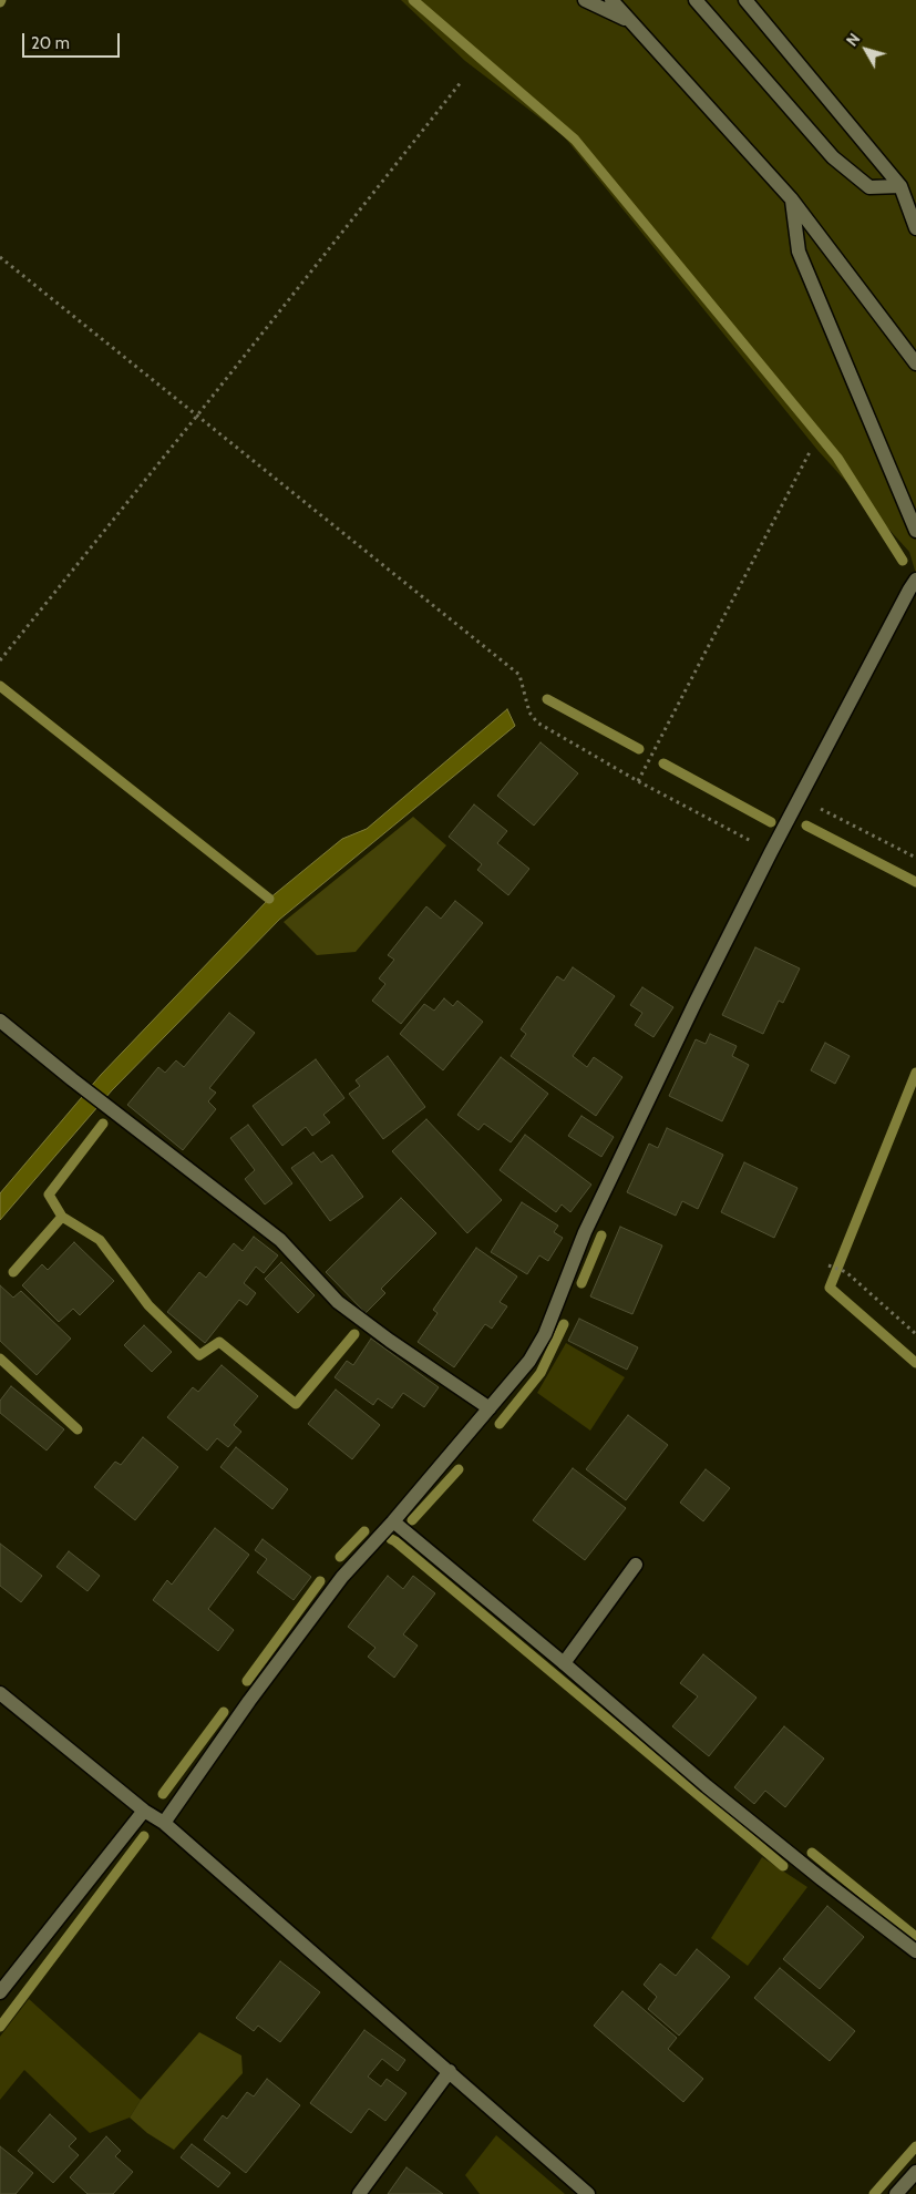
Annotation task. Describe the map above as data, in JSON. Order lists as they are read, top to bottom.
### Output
{
  "scale_bar": "20 m",
  "north": "top left"
}
